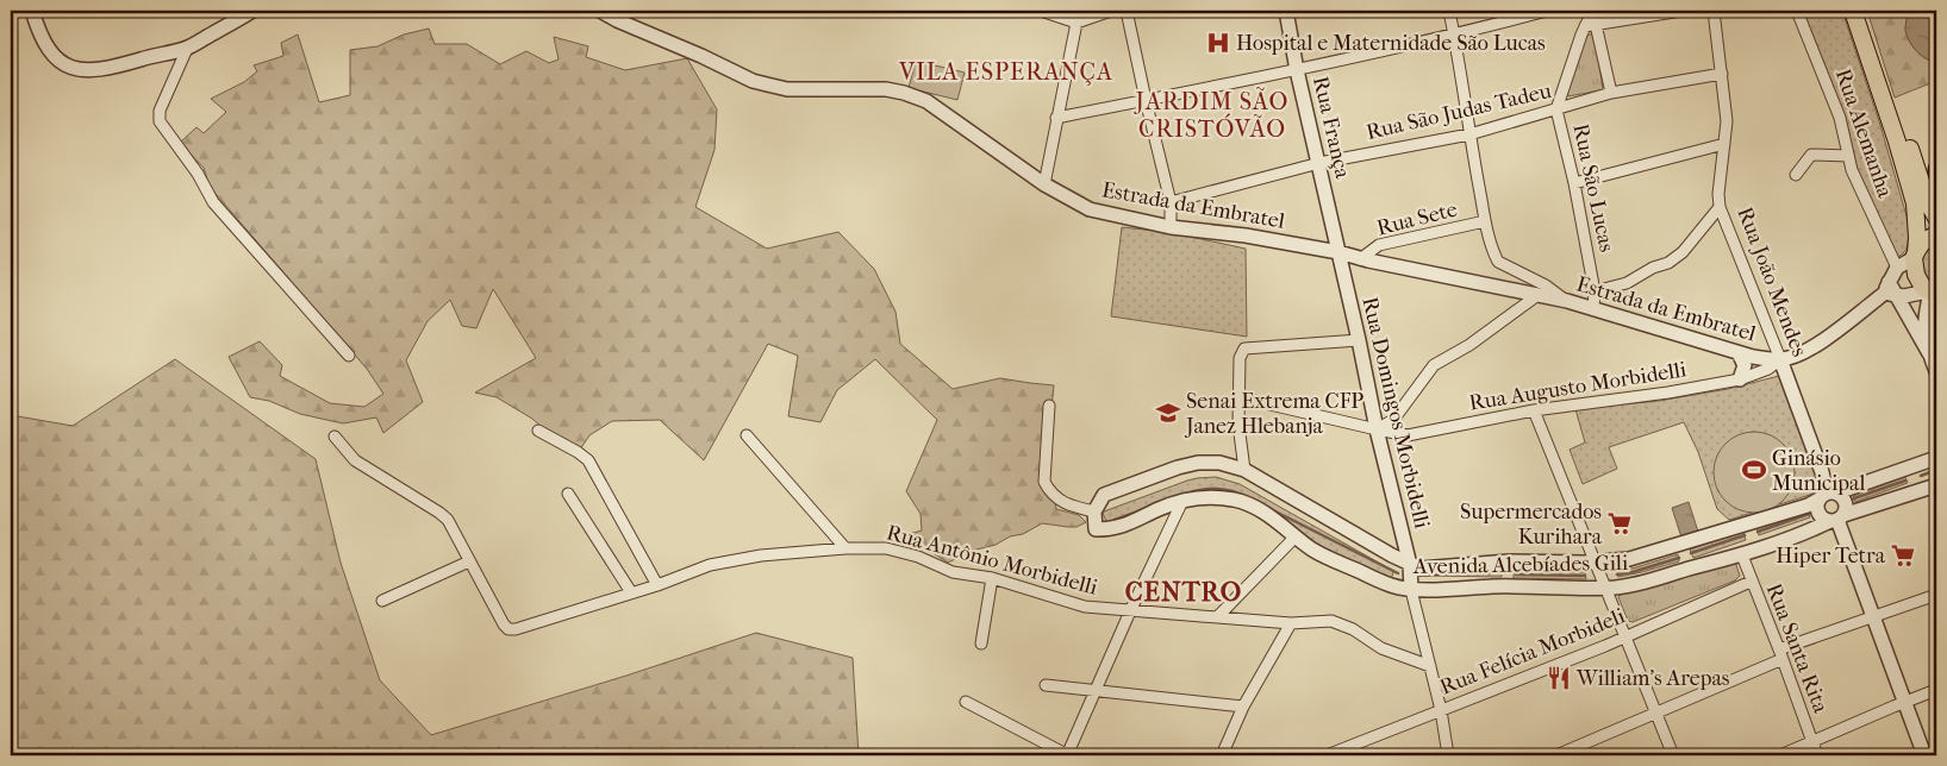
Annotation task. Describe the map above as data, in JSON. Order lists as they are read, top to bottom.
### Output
{
  "streets": {
    "street": [
      "Rua São Judas Tadeu",
      "Rua França",
      "Rua Alemanha",
      "Rua São Lucas",
      "Estrada da Embratel",
      "Rua Sete",
      "Rua João Mendes",
      "Rua Augusto Morbidelli",
      "Rua Domingos Morbidelli",
      "Rua Antônio Morbidelli",
      "Avenida Alcebíades Gili",
      "Rua Santa Rita",
      "Rua Felícia Morbideli"
    ]
  },
  "crossings": [
    ["Rua São Judas Tadeu", "Rua França"],
    ["Rua São Judas Tadeu", "Rua São Lucas"],
    ["Rua São Judas Tadeu", "Rua João Mendes"],
    ["Rua França", "Estrada da Embratel"],
    ["Rua França", "Rua Domingos Morbidelli"],
    ["Rua São Lucas", "Estrada da Embratel"],
    ["Estrada da Embratel", "Rua Sete"],
    ["Estrada da Embratel", "Rua João Mendes"],
    ["Estrada da Embratel", "Rua Augusto Morbidelli"],
    ["Estrada da Embratel", "Rua Domingos Morbidelli"],
    ["Rua João Mendes", "Rua Augusto Morbidelli"],
    ["Rua João Mendes", "Avenida Alcebíades Gili"],
    ["Rua Augusto Morbidelli", "Rua Domingos Morbidelli"],
    ["Rua Domingos Morbidelli", "Rua Antônio Morbidelli"],
    ["Rua Domingos Morbidelli", "Avenida Alcebíades Gili"],
    ["Rua Domingos Morbidelli", "Rua Felícia Morbideli"],
    ["Avenida Alcebíades Gili", "Rua Santa Rita"],
    ["Rua Santa Rita", "Rua Felícia Morbideli"]
  ],
  "districts": ["VILA ESPERANÇA", "JARDIM SÃO CRISTÓVÃO", "CENTRO"],
  "places": {
    "hospital": ["Hospital e Maternidade São Lucas"],
    "school or university": ["Senai Extrema CFP Janez Hlebanja"],
    "sports": ["Ginásio Municipal"],
    "supermarket": ["Supermercados Kurihara", "Hiper Tetra"],
    "restaurant": ["William's Arepas"]
  }
}
